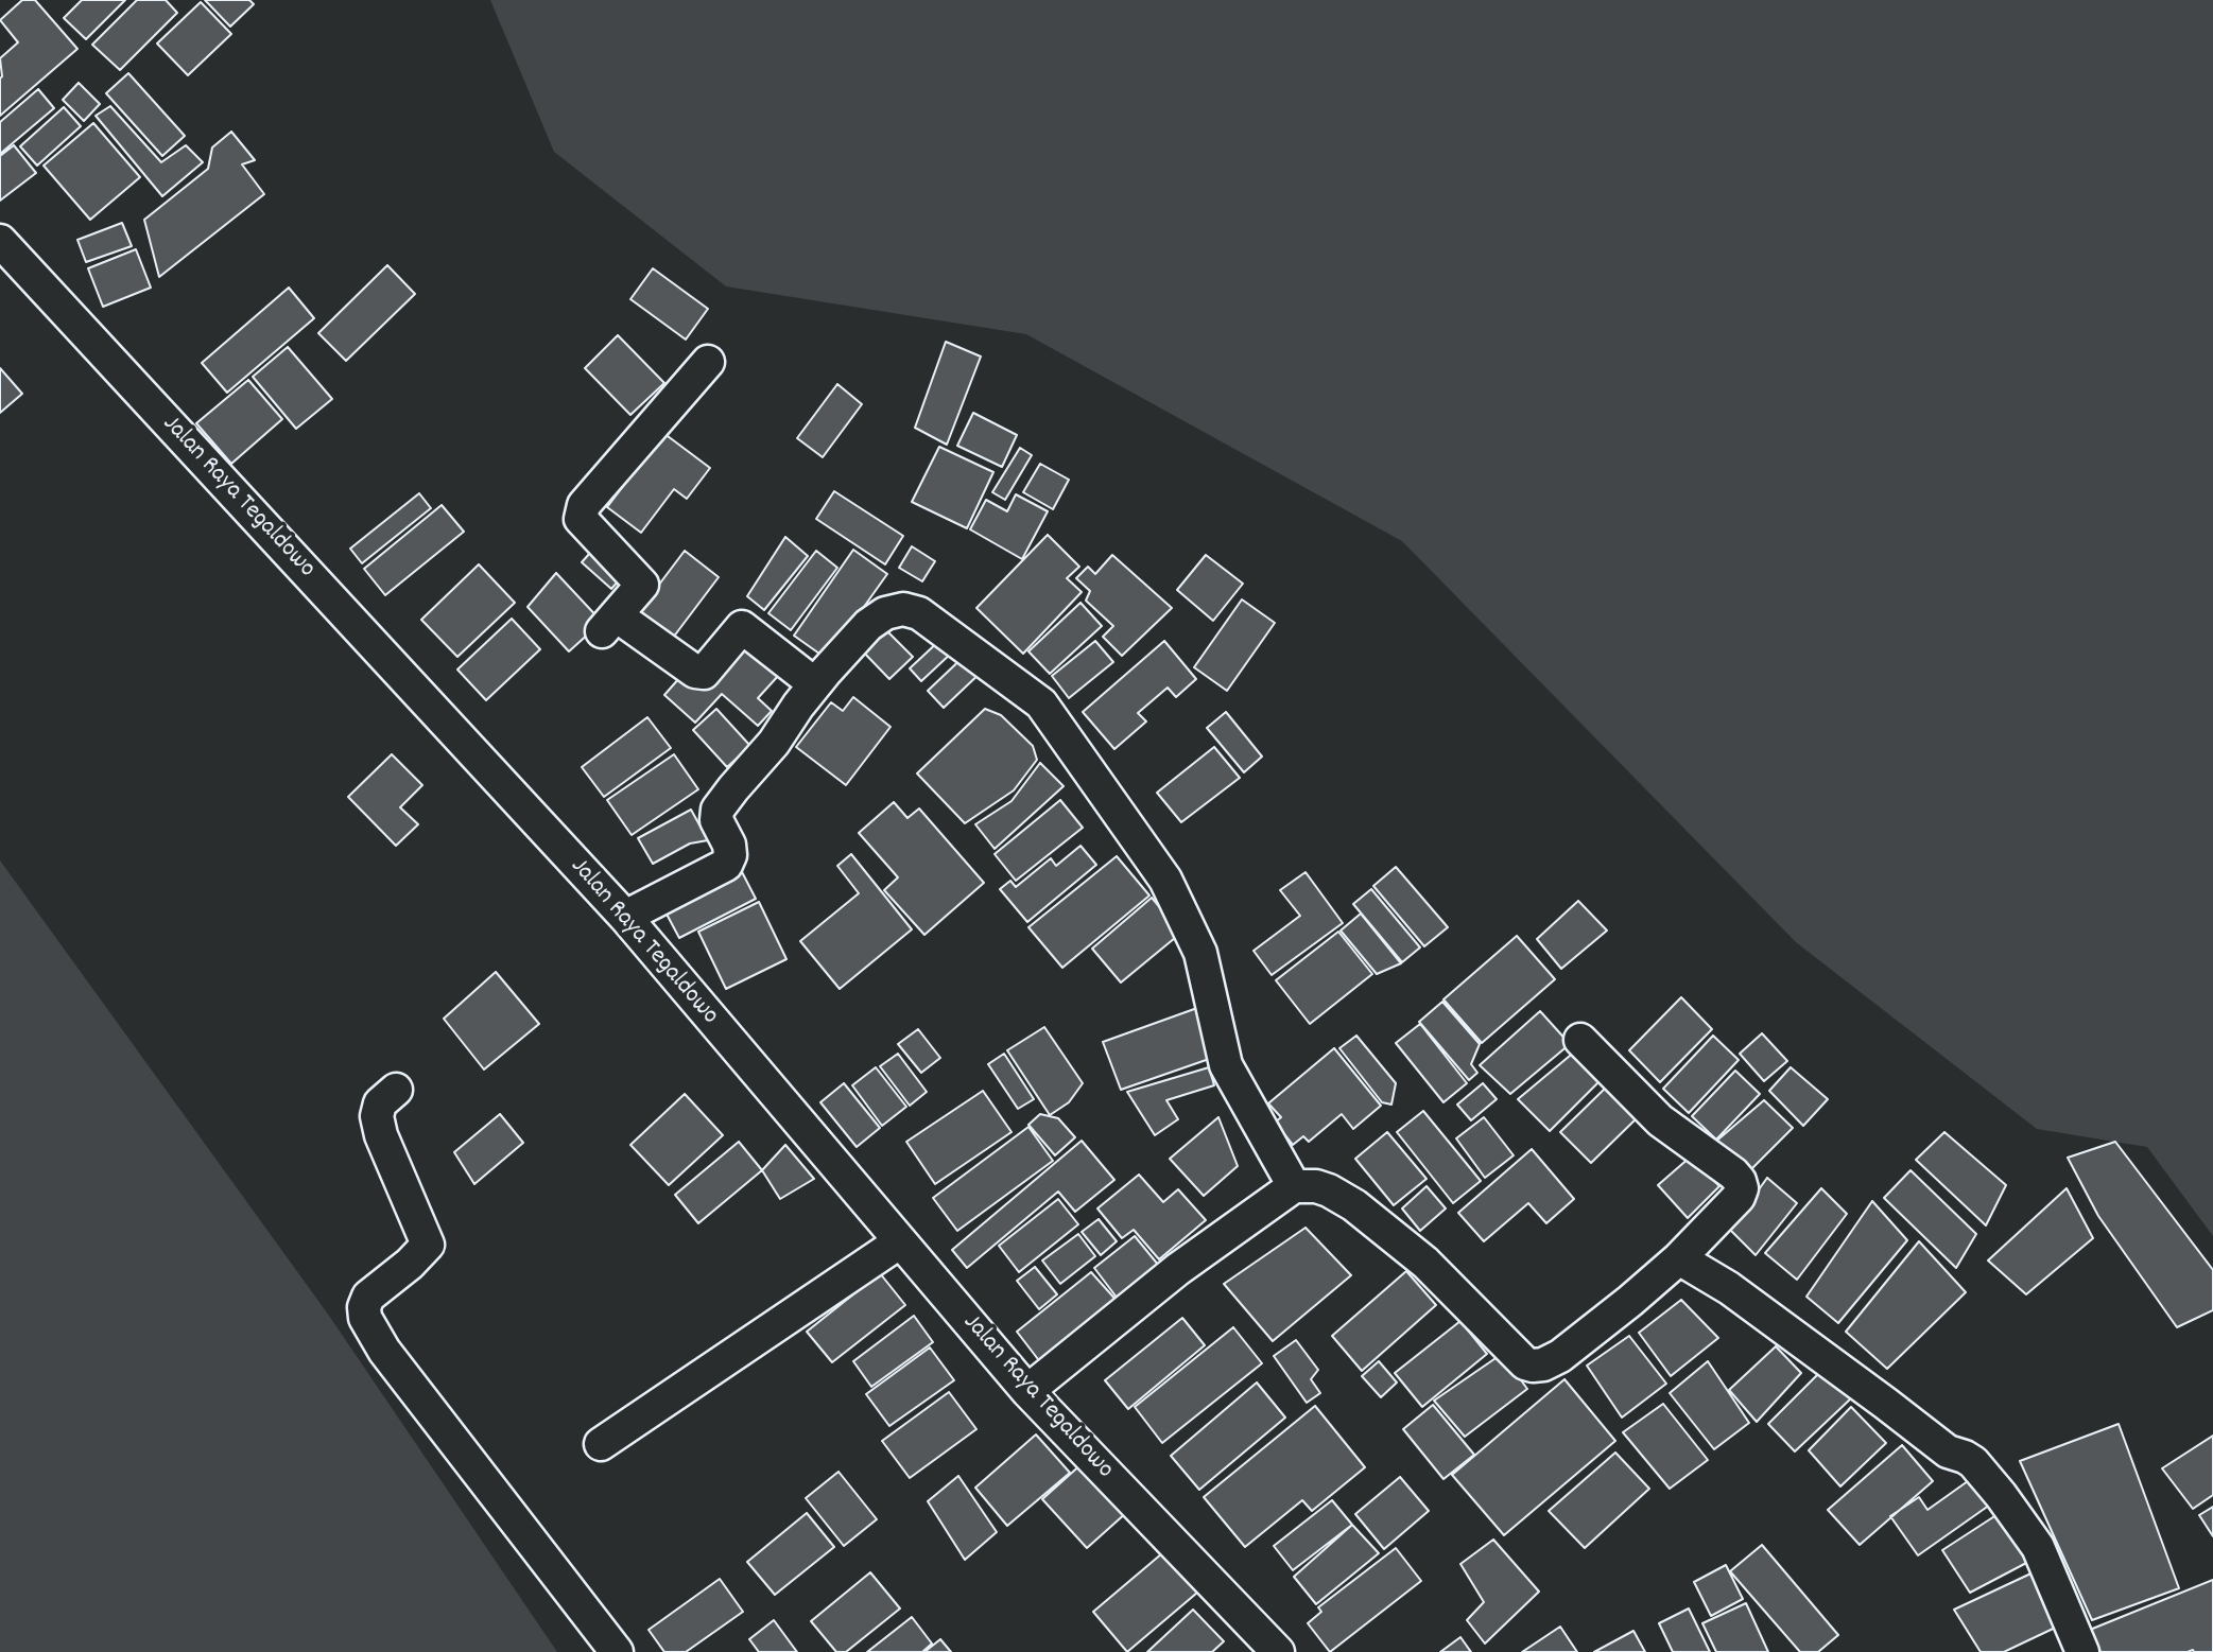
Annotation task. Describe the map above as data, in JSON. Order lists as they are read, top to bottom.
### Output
{
  "streets": {
    "street": ["Jalan Raya Tegaldowo"]
  }
}
